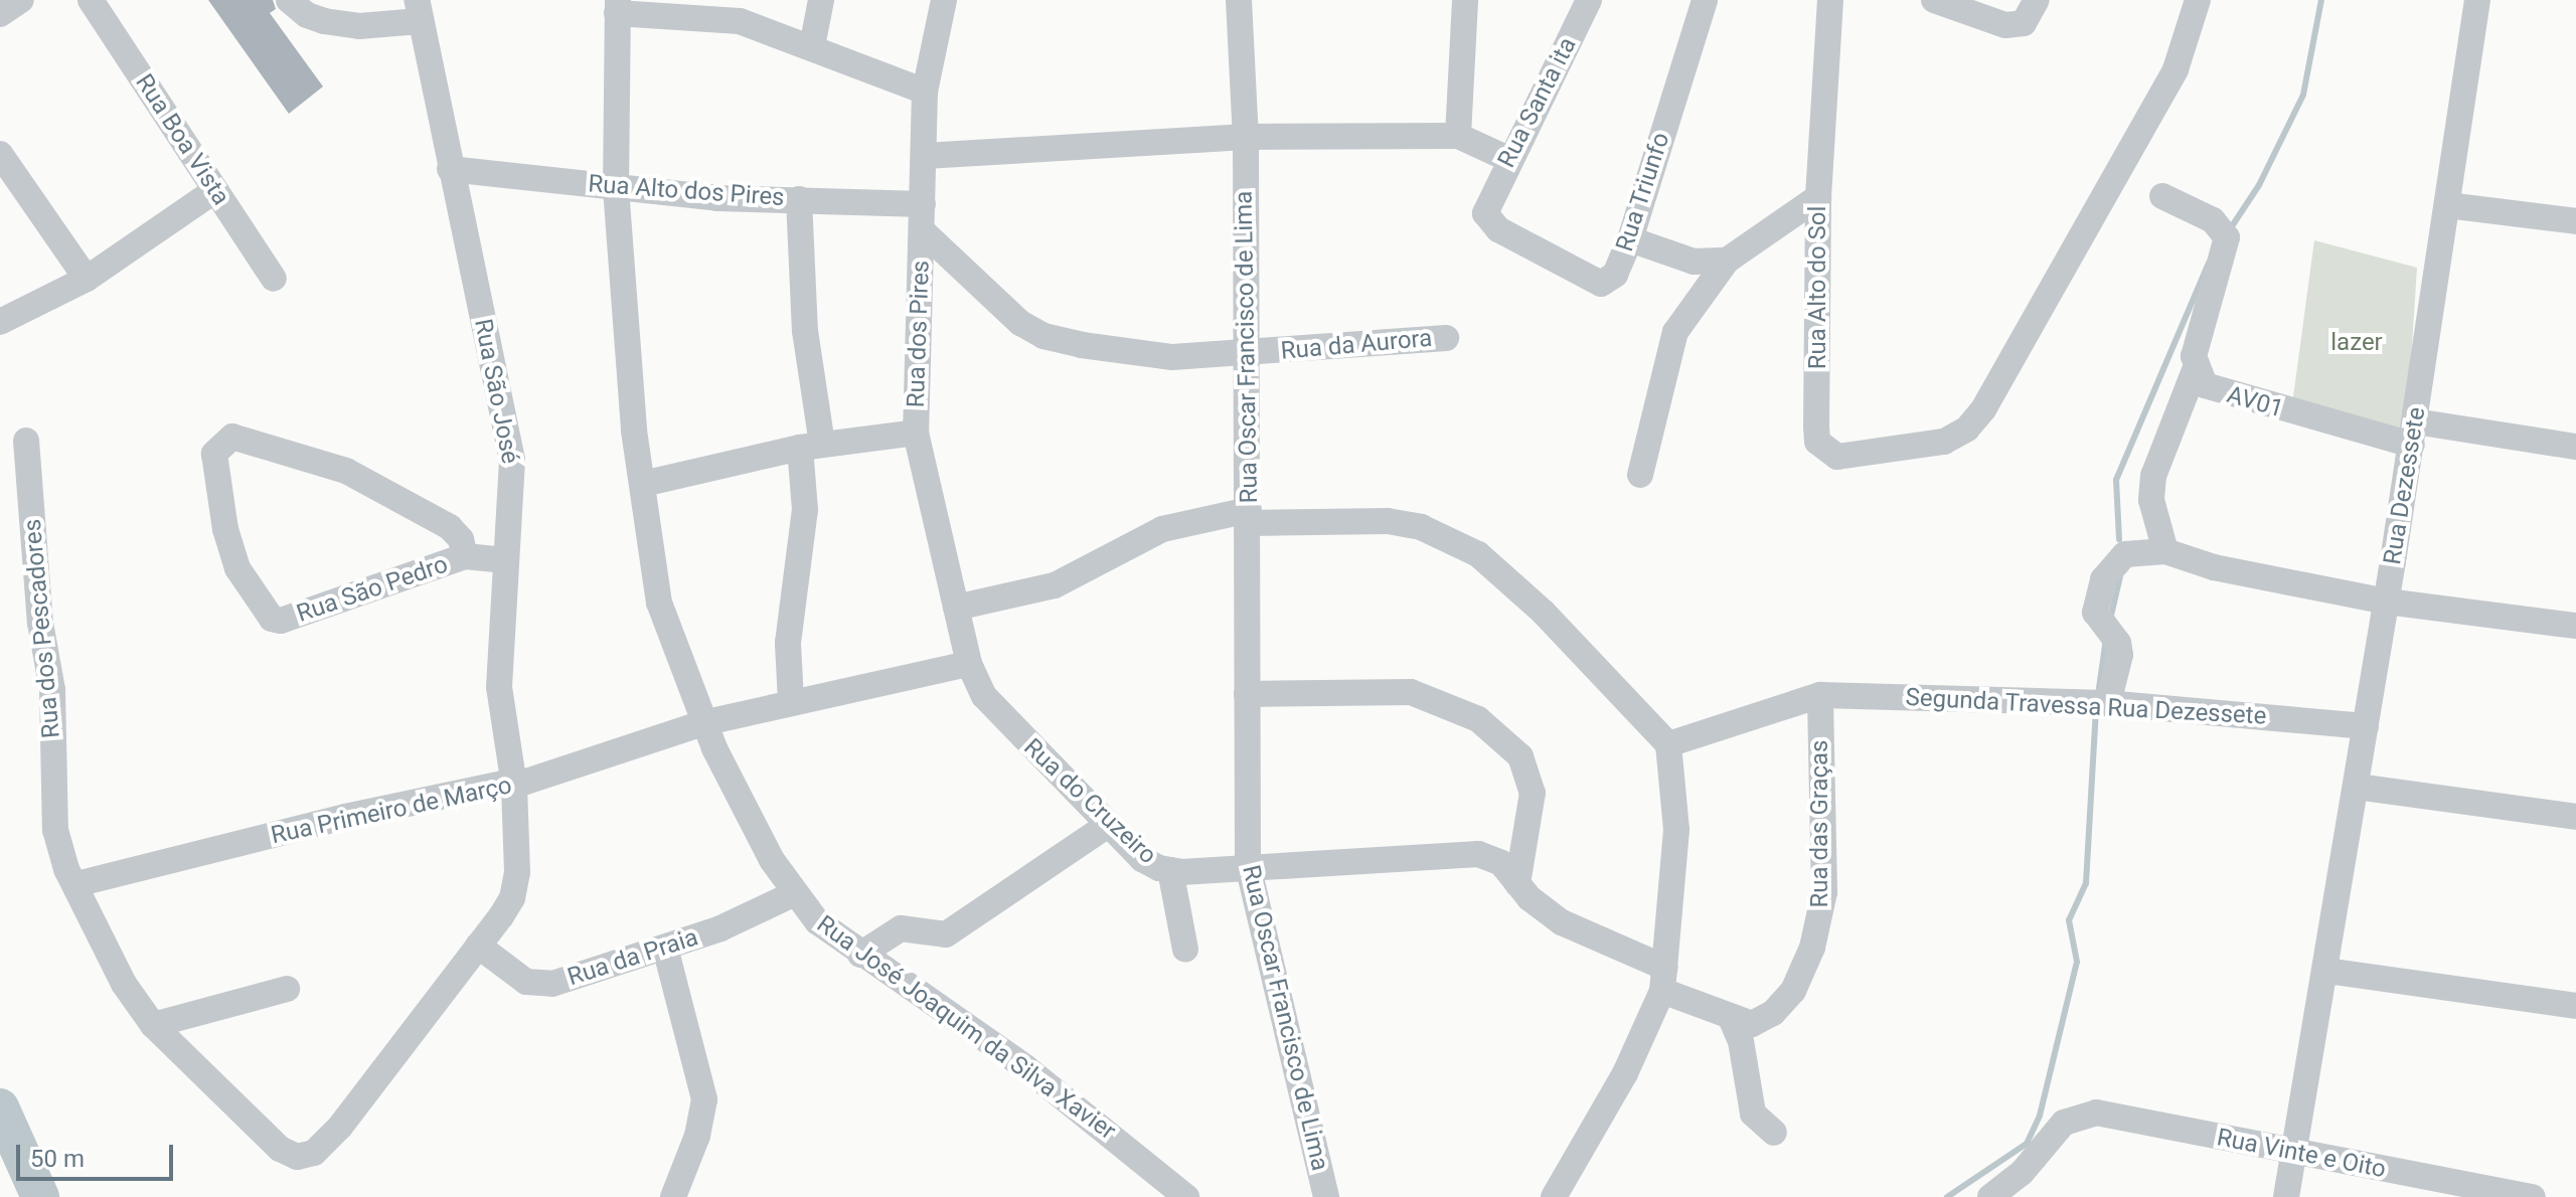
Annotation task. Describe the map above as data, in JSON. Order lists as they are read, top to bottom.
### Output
{
  "streets": {
    "street": [
      "Rua Santa ita",
      "Rua Boa Vista",
      "Rua Alto dos Pires",
      "Rua Triunfo",
      "Rua Alto do Sol",
      "Rua dos Pires",
      "Rua da Aurora",
      "Rua Oscar Francisco de Lima",
      "Rua São José",
      "AV01",
      "Rua Dezessete",
      "Rua São Pedro",
      "Rua dos Pescadores",
      "Segunda Travessa Rua Dezessete",
      "Rua do Cruzeiro",
      "Rua Primeiro de Março",
      "Rua das Graças",
      "Rua da Praia",
      "Rua José Joaquim da Silva Xavier",
      "Rua Vinte e Oito"
    ]
  },
  "crossings": [
    ["Rua Santa ita", "Rua Triunfo"],
    ["Rua Alto dos Pires", "Rua dos Pires"],
    ["Rua Alto dos Pires", "Rua São José"],
    ["Rua Alto dos Pires", "Rua José Joaquim da Silva Xavier"],
    ["Rua dos Pires", "Rua da Aurora"],
    ["Rua dos Pires", "Rua do Cruzeiro"],
    ["Rua dos Pires", "Rua Primeiro de Março"],
    ["Rua da Aurora", "Rua Oscar Francisco de Lima"],
    ["Rua Oscar Francisco de Lima", "Rua do Cruzeiro"],
    ["Rua São José", "Rua São Pedro"],
    ["Rua São José", "Rua dos Pescadores"],
    ["Rua São José", "Rua Primeiro de Março"],
    ["Rua São José", "Rua da Praia"],
    ["AV01", "Rua Dezessete"],
    ["Rua Dezessete", "Segunda Travessa Rua Dezessete"],
    ["Rua Dezessete", "Rua Vinte e Oito"],
    ["Rua dos Pescadores", "Rua Primeiro de Março"],
    ["Segunda Travessa Rua Dezessete", "Rua das Graças"],
    ["Rua do Cruzeiro", "Rua Primeiro de Março"],
    ["Rua do Cruzeiro", "Rua das Graças"],
    ["Rua Primeiro de Março", "Rua José Joaquim da Silva Xavier"],
    ["Rua da Praia", "Rua José Joaquim da Silva Xavier"]
  ],
  "parks": ["lazer"],
  "scale_bar": "50 m"
}
